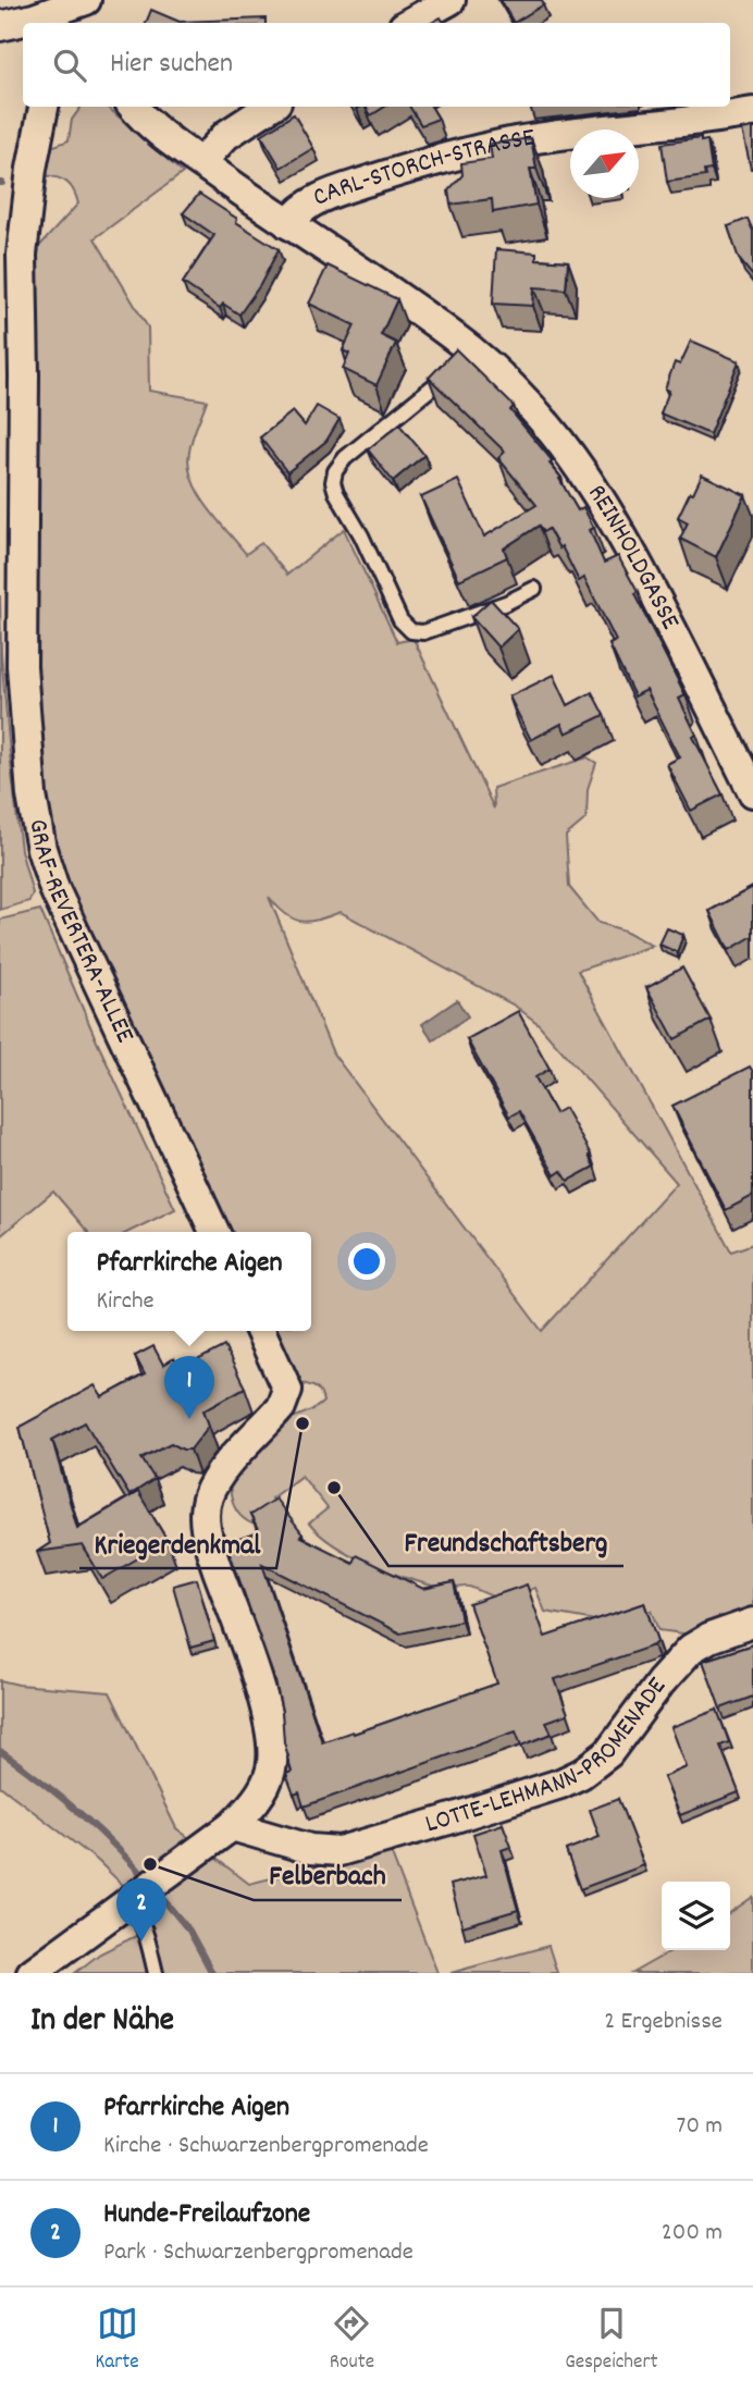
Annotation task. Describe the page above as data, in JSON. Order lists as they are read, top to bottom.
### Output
{
  "streets": {
    "street": [
      "CARL-STORCH-STRASSE",
      "REINHOLDGASSE",
      "GRAF-REVERTERA-ALLEE",
      "LOTTE-LEHMANN-PROMENADE"
    ]
  },
  "crossings": [
    ["CARL-STORCH-STRASSE", "REINHOLDGASSE"]
  ],
  "places": ["Kriegerdenkmal", "Freundschaftsberg", "Felberbach"],
  "north": "top right",
  "page": {
    "search": "Hier suchen",
    "popup": ["Pfarrkirche Aigen", "Kirche"],
    "pins": ["1", "2"],
    "heading": ["In der Nähe", "2 Ergebnisse"],
    "list": [
      {
        "mark": "1",
        "name": "Pfarrkirche Aigen",
        "note": "Kirche · Schwarzenbergpromenade",
        "value": "70 m"
      },
      {
        "mark": "2",
        "name": "Hunde-Freilaufzone",
        "note": "Park · Schwarzenbergpromenade",
        "value": "200 m"
      }
    ],
    "nav": ["Karte", "Route", "Gespeichert"]
  }
}
